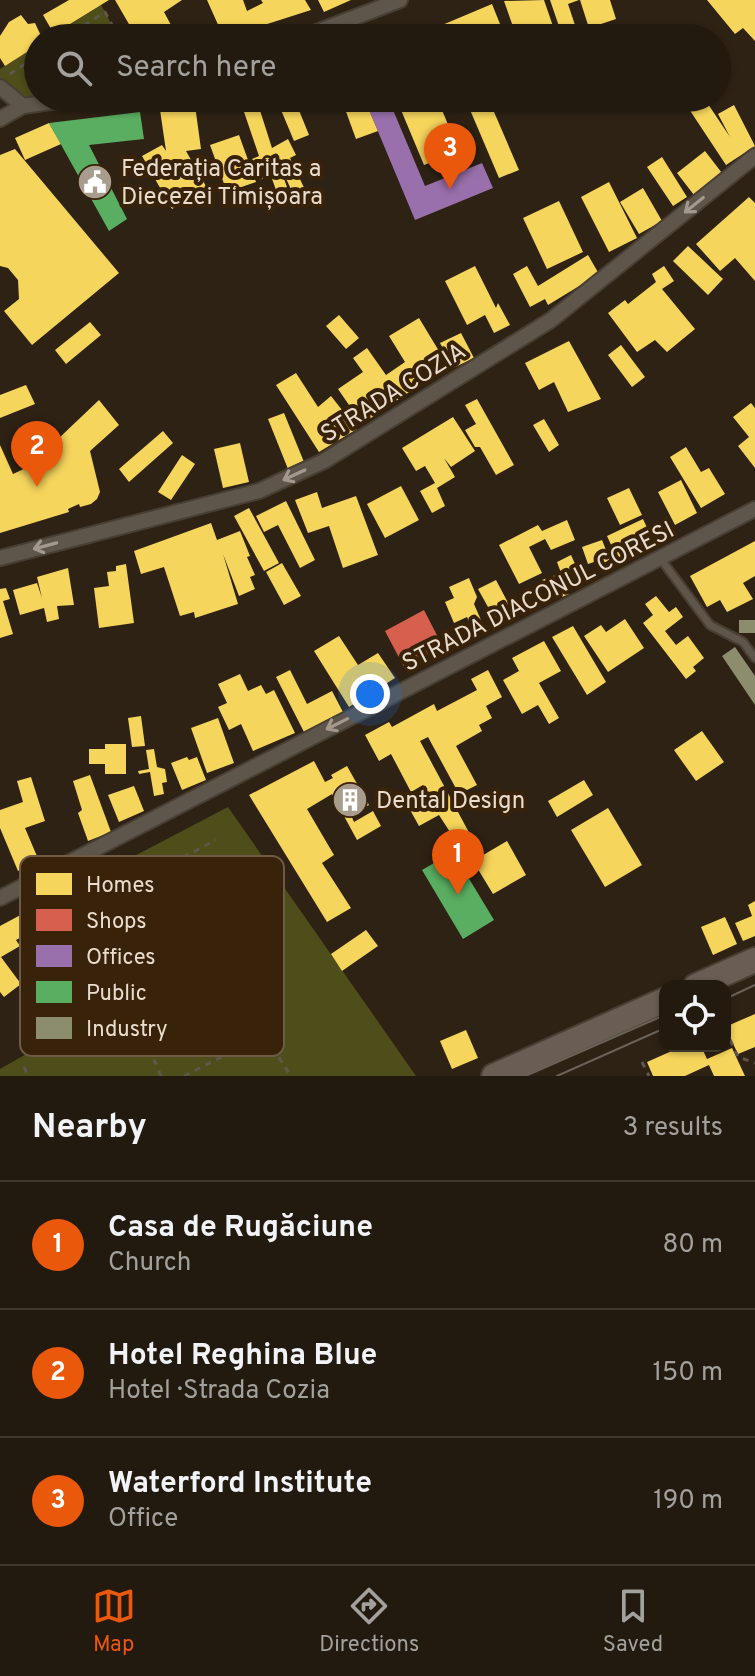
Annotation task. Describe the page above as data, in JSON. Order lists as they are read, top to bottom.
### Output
{
  "streets": {
    "street": ["STRADA COZIA", "STRADA DIACONUL CORESI"]
  },
  "one_way": ["STRADA COZIA", "STRADA DIACONUL CORESI"],
  "places": {
    "public building": ["Federația Caritas a Diecezei Timișoara"],
    "building": ["Dental Design"]
  },
  "legend": [
    "Homes",
    "Shops",
    "Offices",
    "Public",
    "Industry"
  ],
  "page": {
    "search": "Search here",
    "pins": ["3", "2", "1"],
    "heading": ["Nearby", "3 results"],
    "list": [
      {
        "mark": "1",
        "name": "Casa de Rugăciune",
        "note": "Church",
        "value": "80 m"
      },
      {
        "mark": "2",
        "name": "Hotel Reghina Blue",
        "note": "Hotel · Strada Cozia",
        "value": "150 m"
      },
      {
        "mark": "3",
        "name": "Waterford Institute",
        "note": "Office",
        "value": "190 m"
      }
    ],
    "nav": ["Map", "Directions", "Saved"]
  }
}
